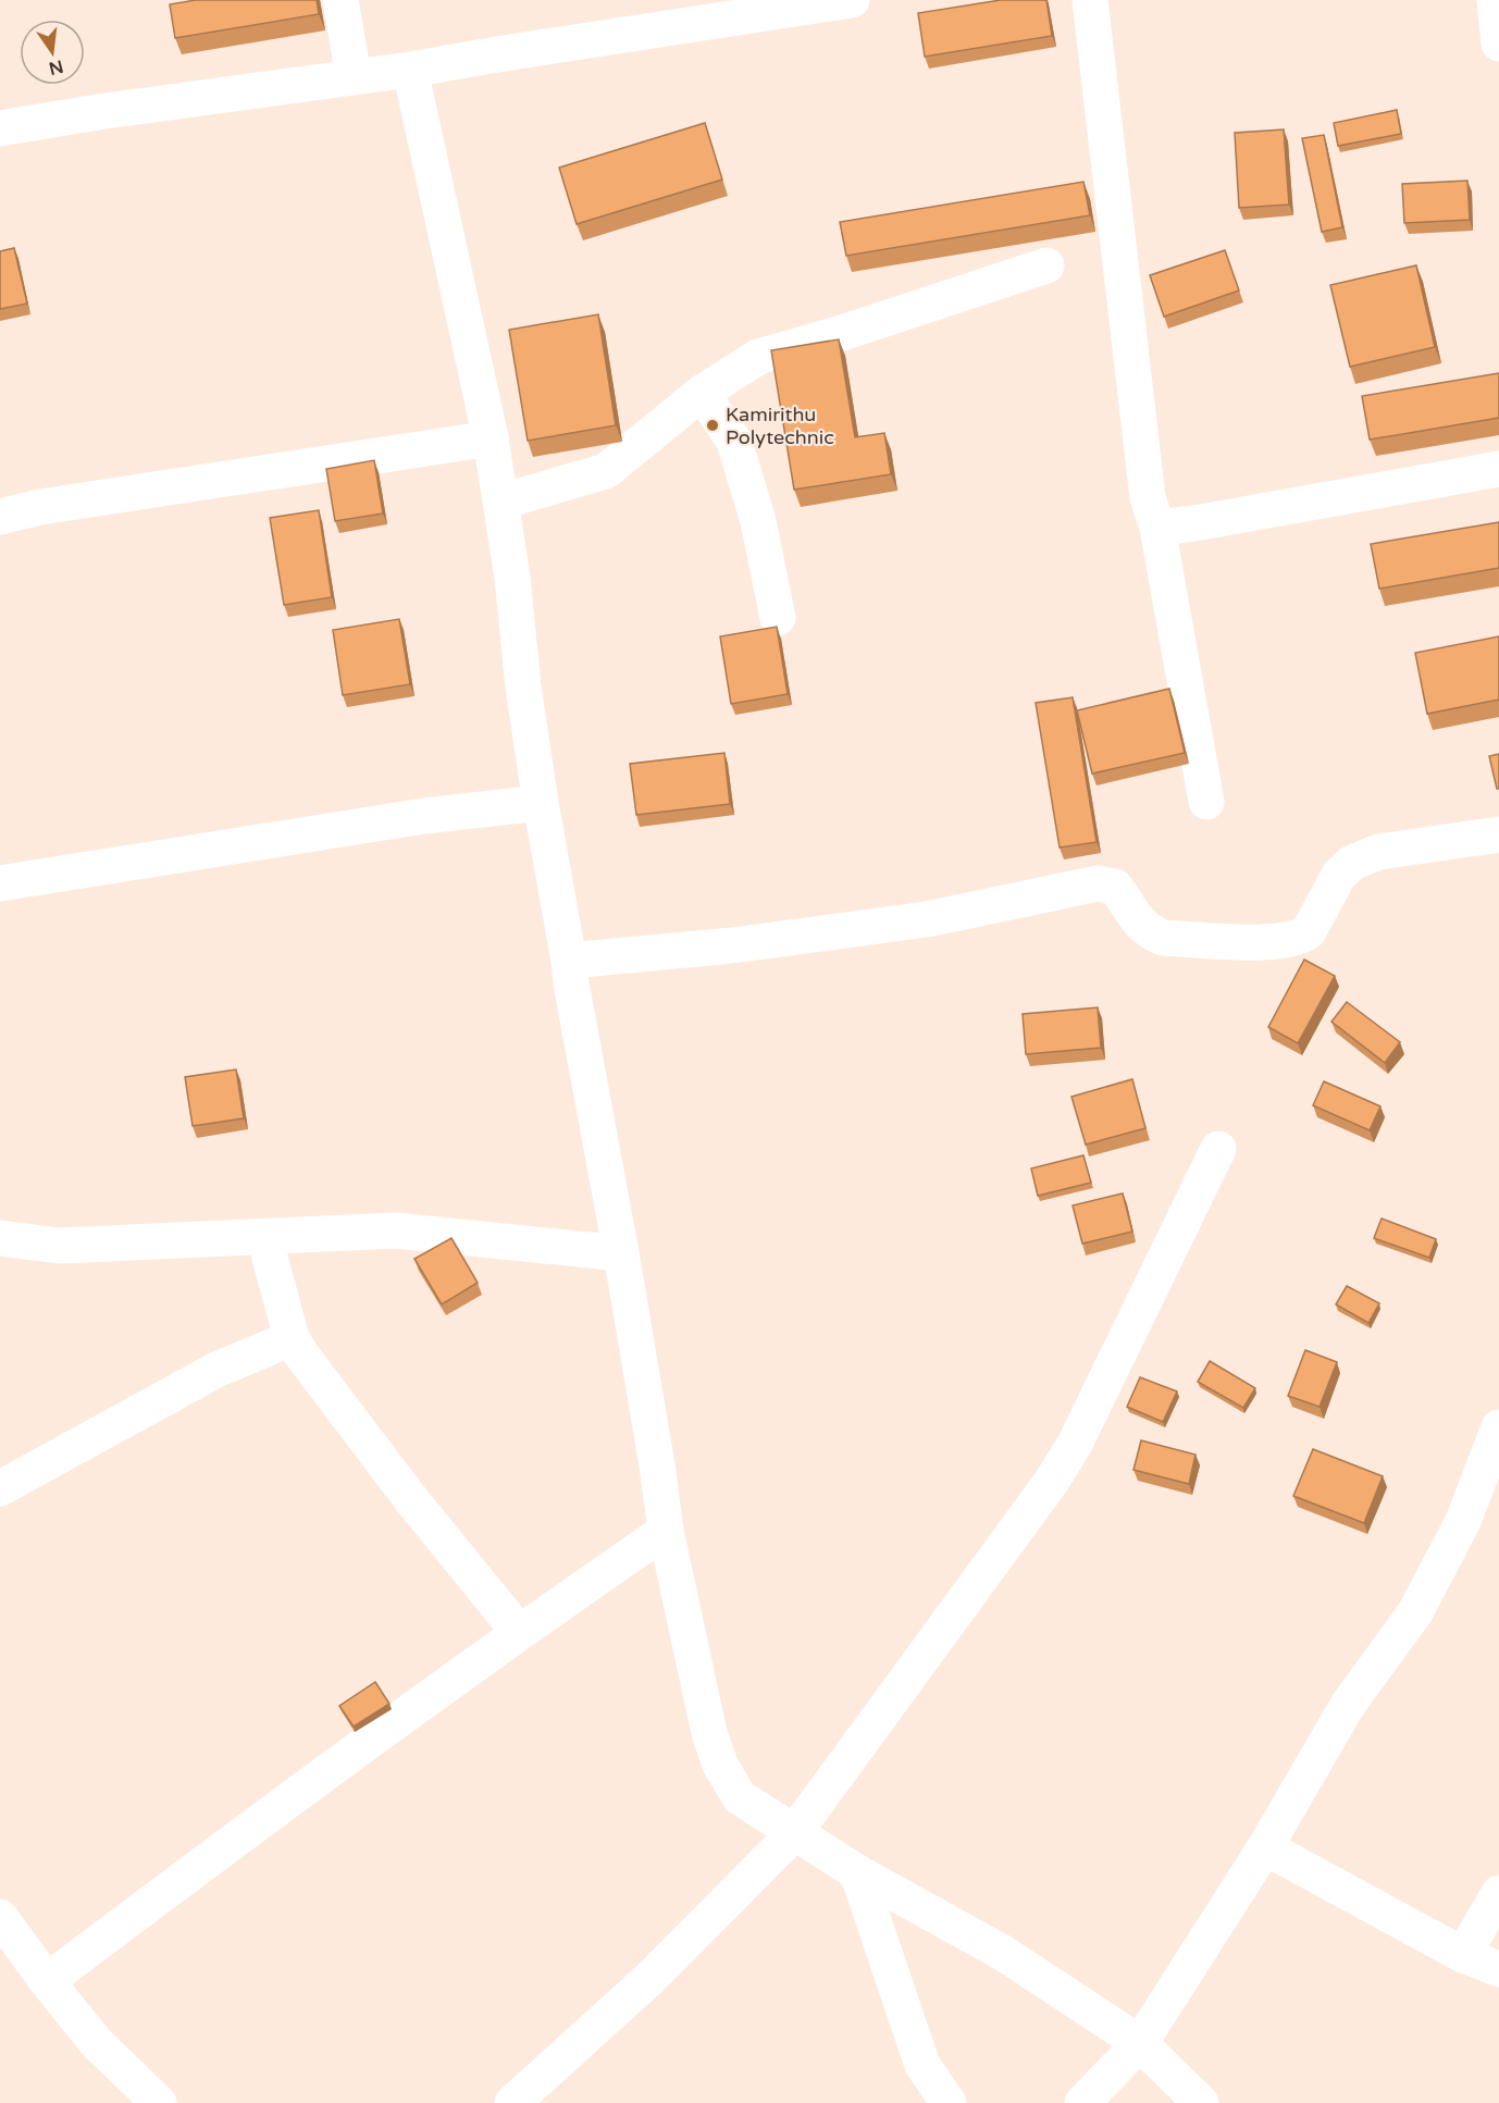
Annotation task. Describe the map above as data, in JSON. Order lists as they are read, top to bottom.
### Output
{
  "places": ["Kamirithu Polytechnic"],
  "north": "bottom"
}
